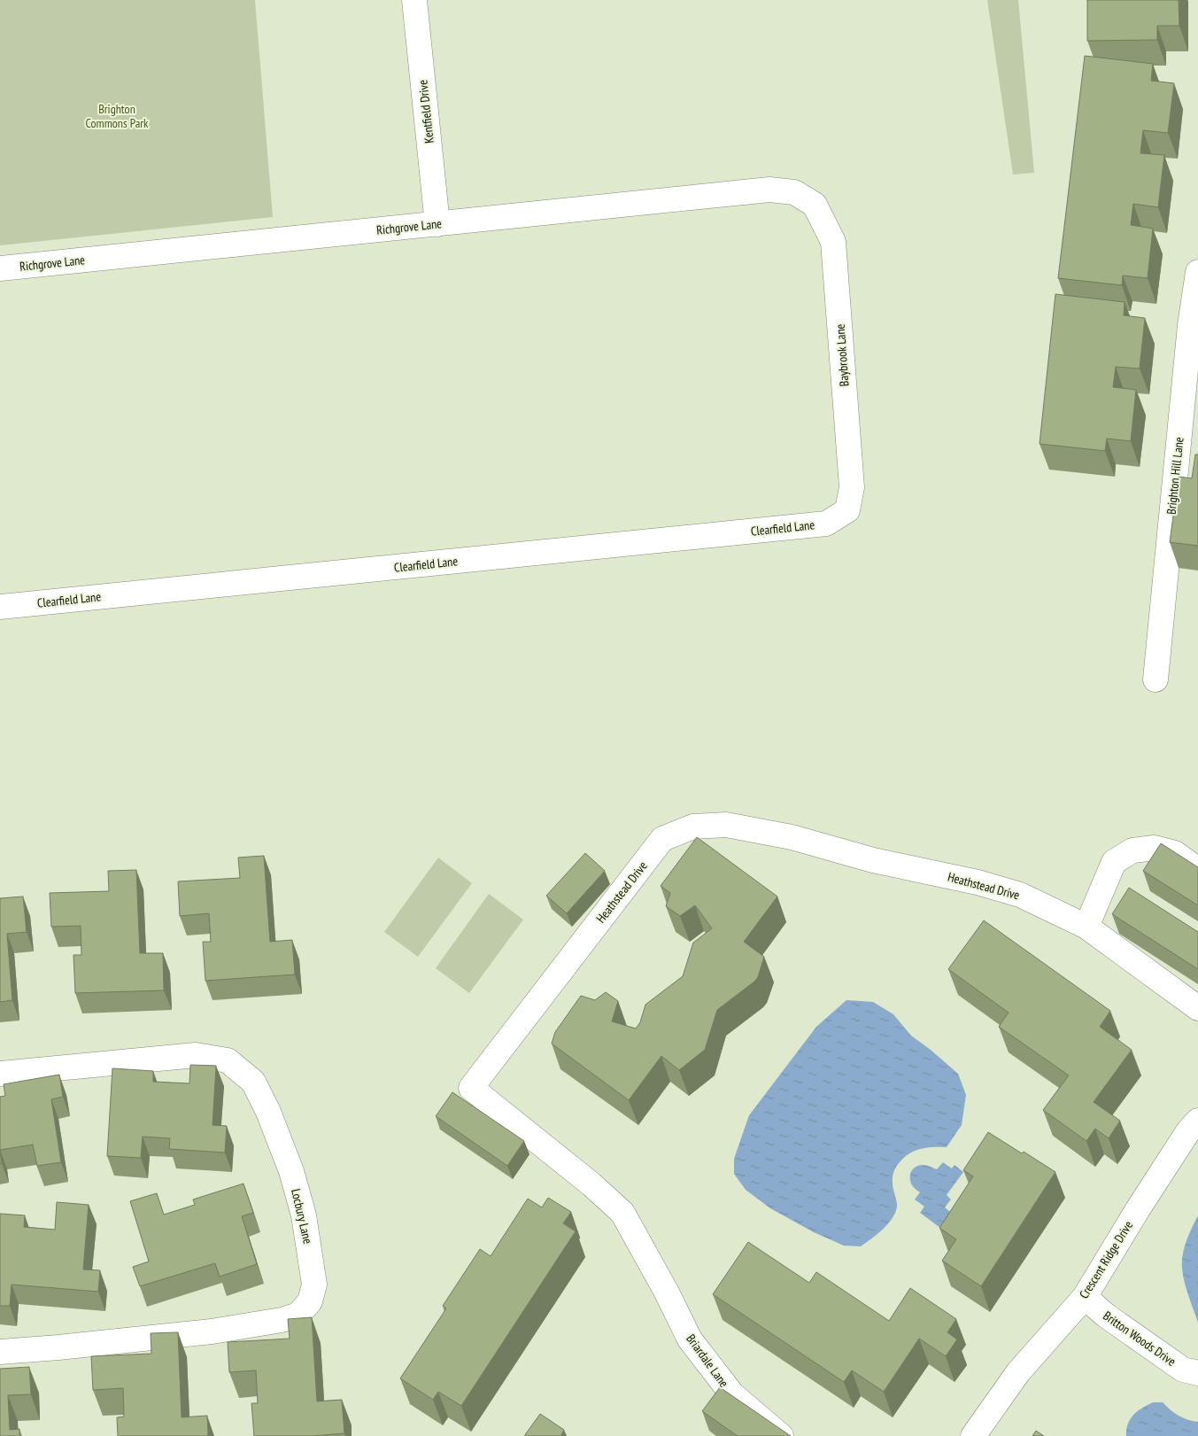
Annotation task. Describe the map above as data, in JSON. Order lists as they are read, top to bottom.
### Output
{
  "streets": {
    "street": [
      "Kentfield Drive",
      "Richgrove Lane",
      "Baybrook Lane",
      "Brighton Hill Lane",
      "Clearfield Lane",
      "Heathstead Drive",
      "Locbury Lane",
      "Crescent Ridge Drive",
      "Britton Woods Drive",
      "Briardale Lane"
    ]
  },
  "crossings": [
    ["Kentfield Drive", "Richgrove Lane"],
    ["Richgrove Lane", "Baybrook Lane"],
    ["Baybrook Lane", "Clearfield Lane"],
    ["Heathstead Drive", "Briardale Lane"],
    ["Crescent Ridge Drive", "Britton Woods Drive"]
  ],
  "parks": ["Brighton Commons Park"]
}
